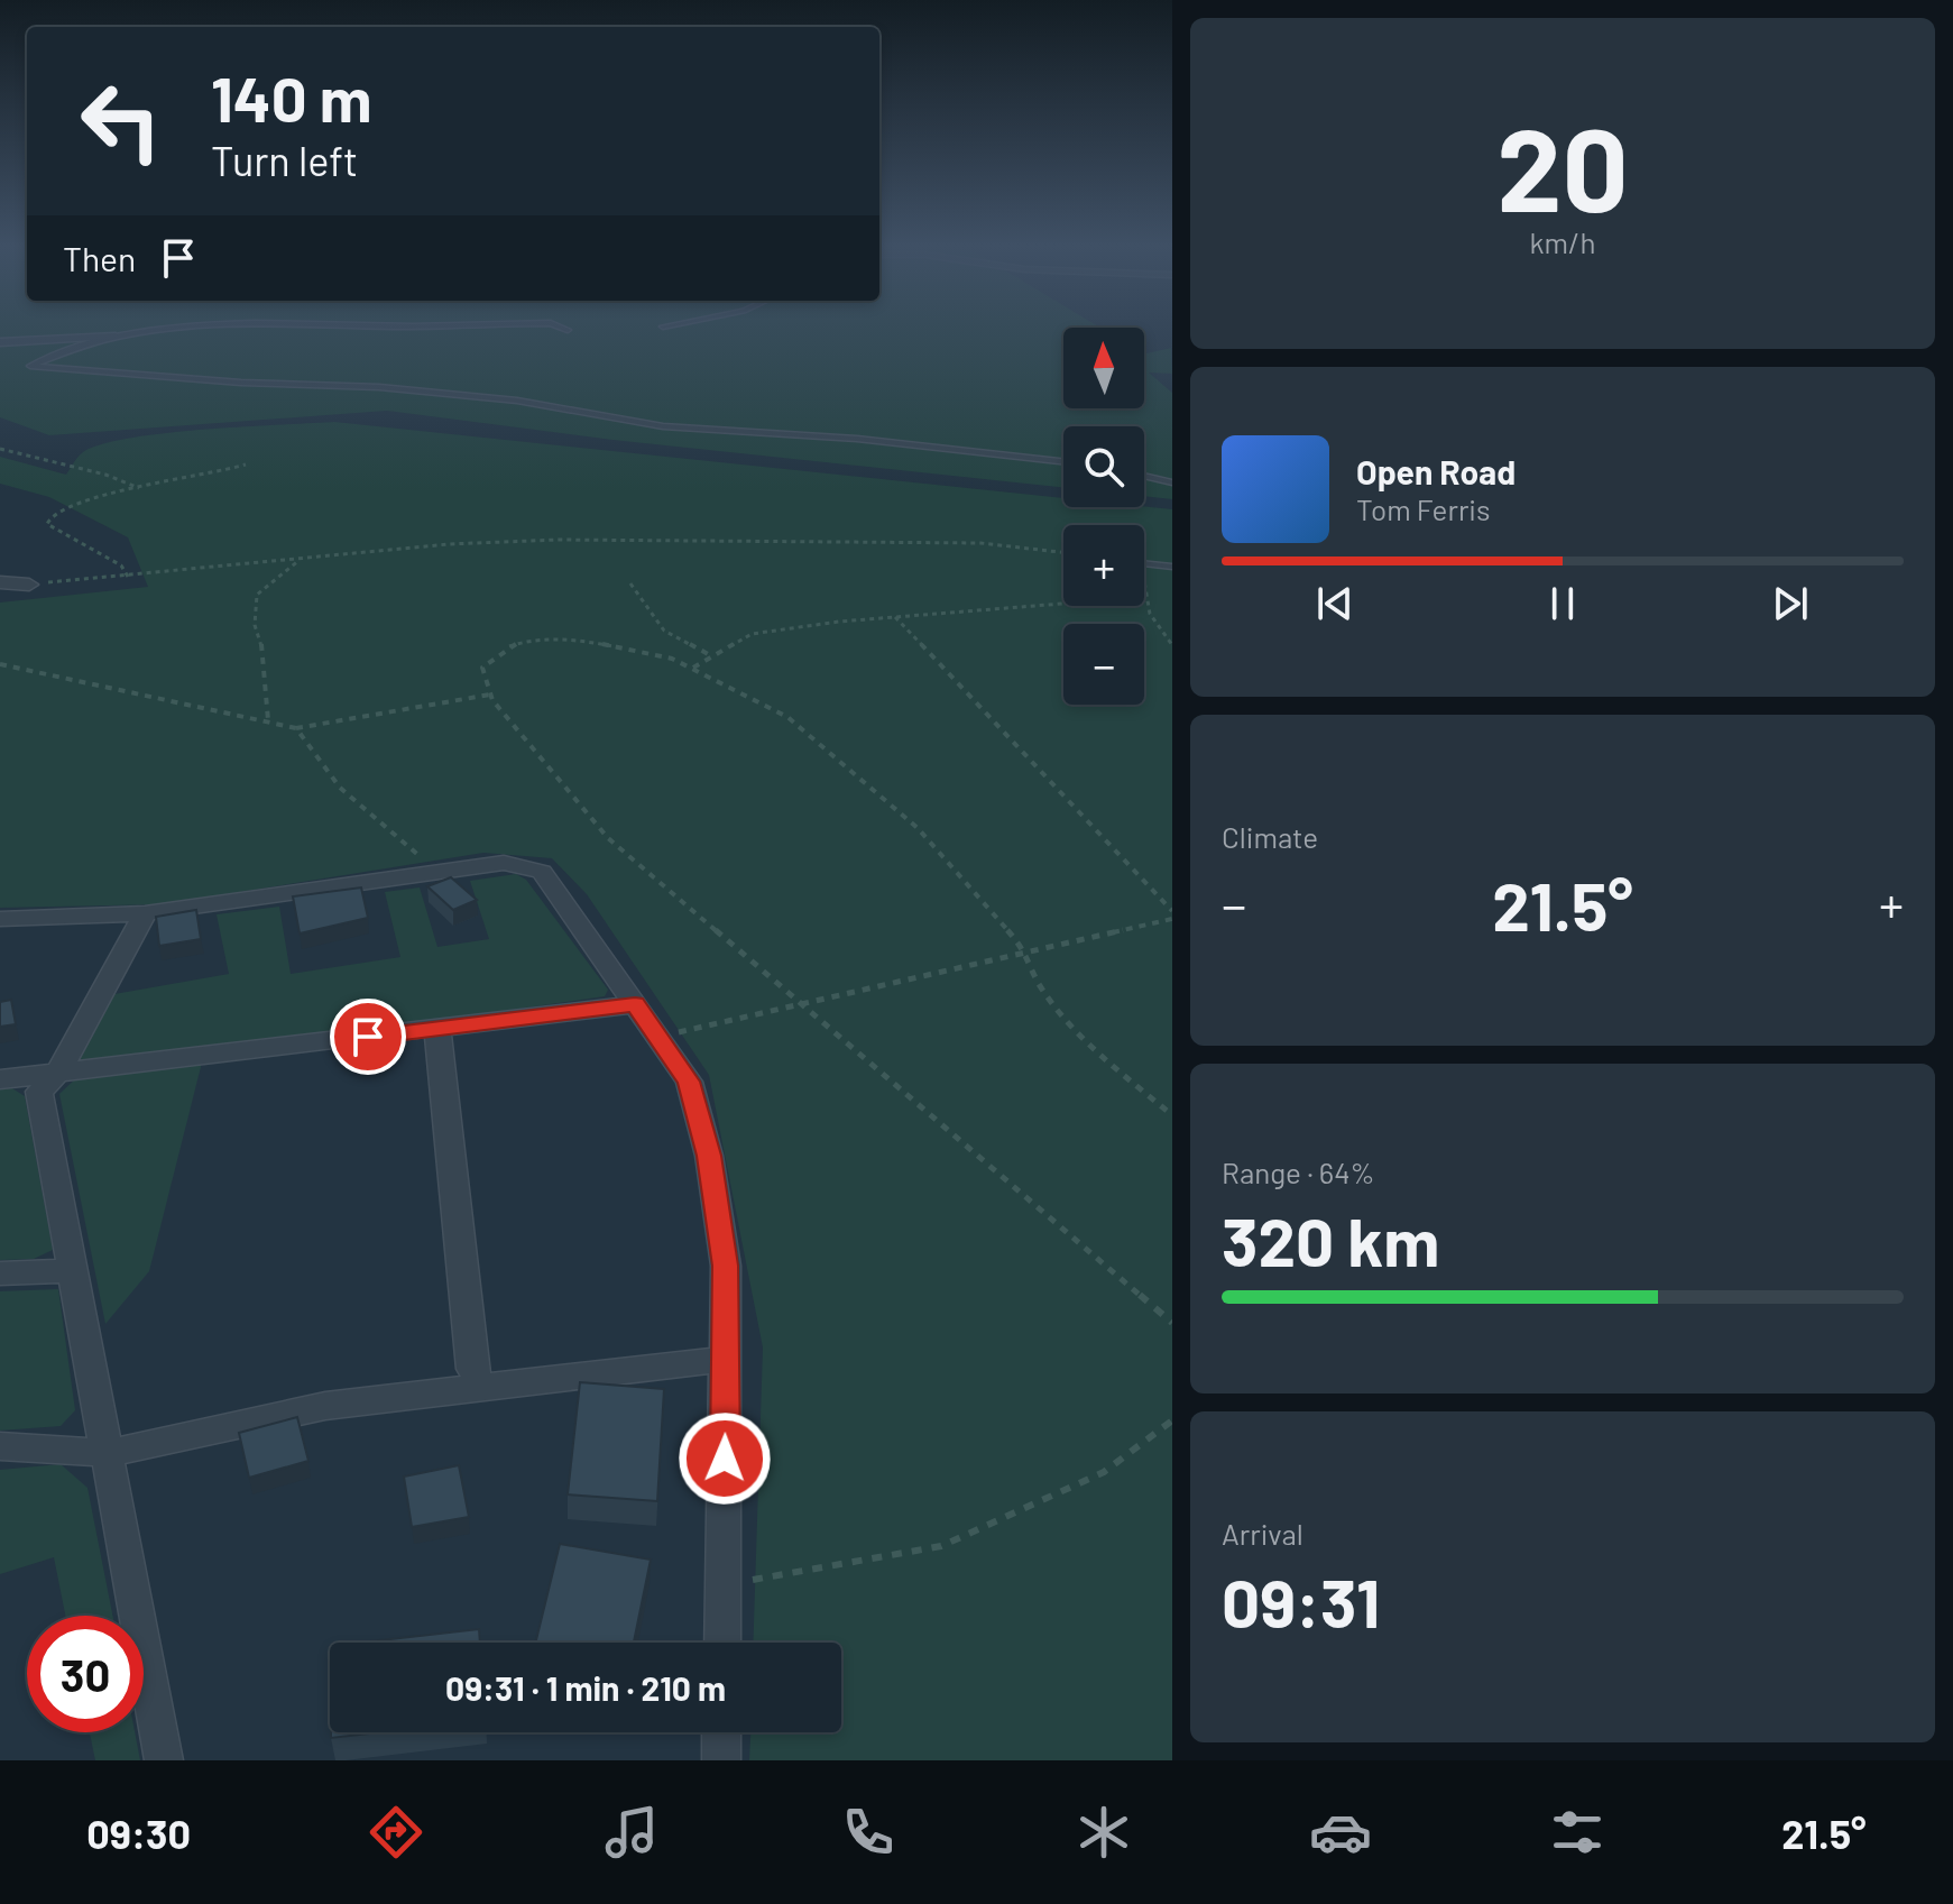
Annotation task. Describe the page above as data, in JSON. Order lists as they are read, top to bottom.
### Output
{
  "north": "top",
  "page": {
    "tile": [
      ["20", "km/h"],
      "Climate",
      ["Range · 64%", "320 km"],
      ["Arrival", "09:31"]
    ],
    "turn": ["140 m", "Turn left"],
    "then": "Then",
    "map_buttons": ["+", "−"],
    "song": ["Open Road", "Tom Ferris"],
    "heat": ["−", "21.5°", "+"],
    "limit": "30",
    "trip": "09:31 · 1 min · 210 m",
    "tabs": ["09:30", "21.5°"]
  }
}
